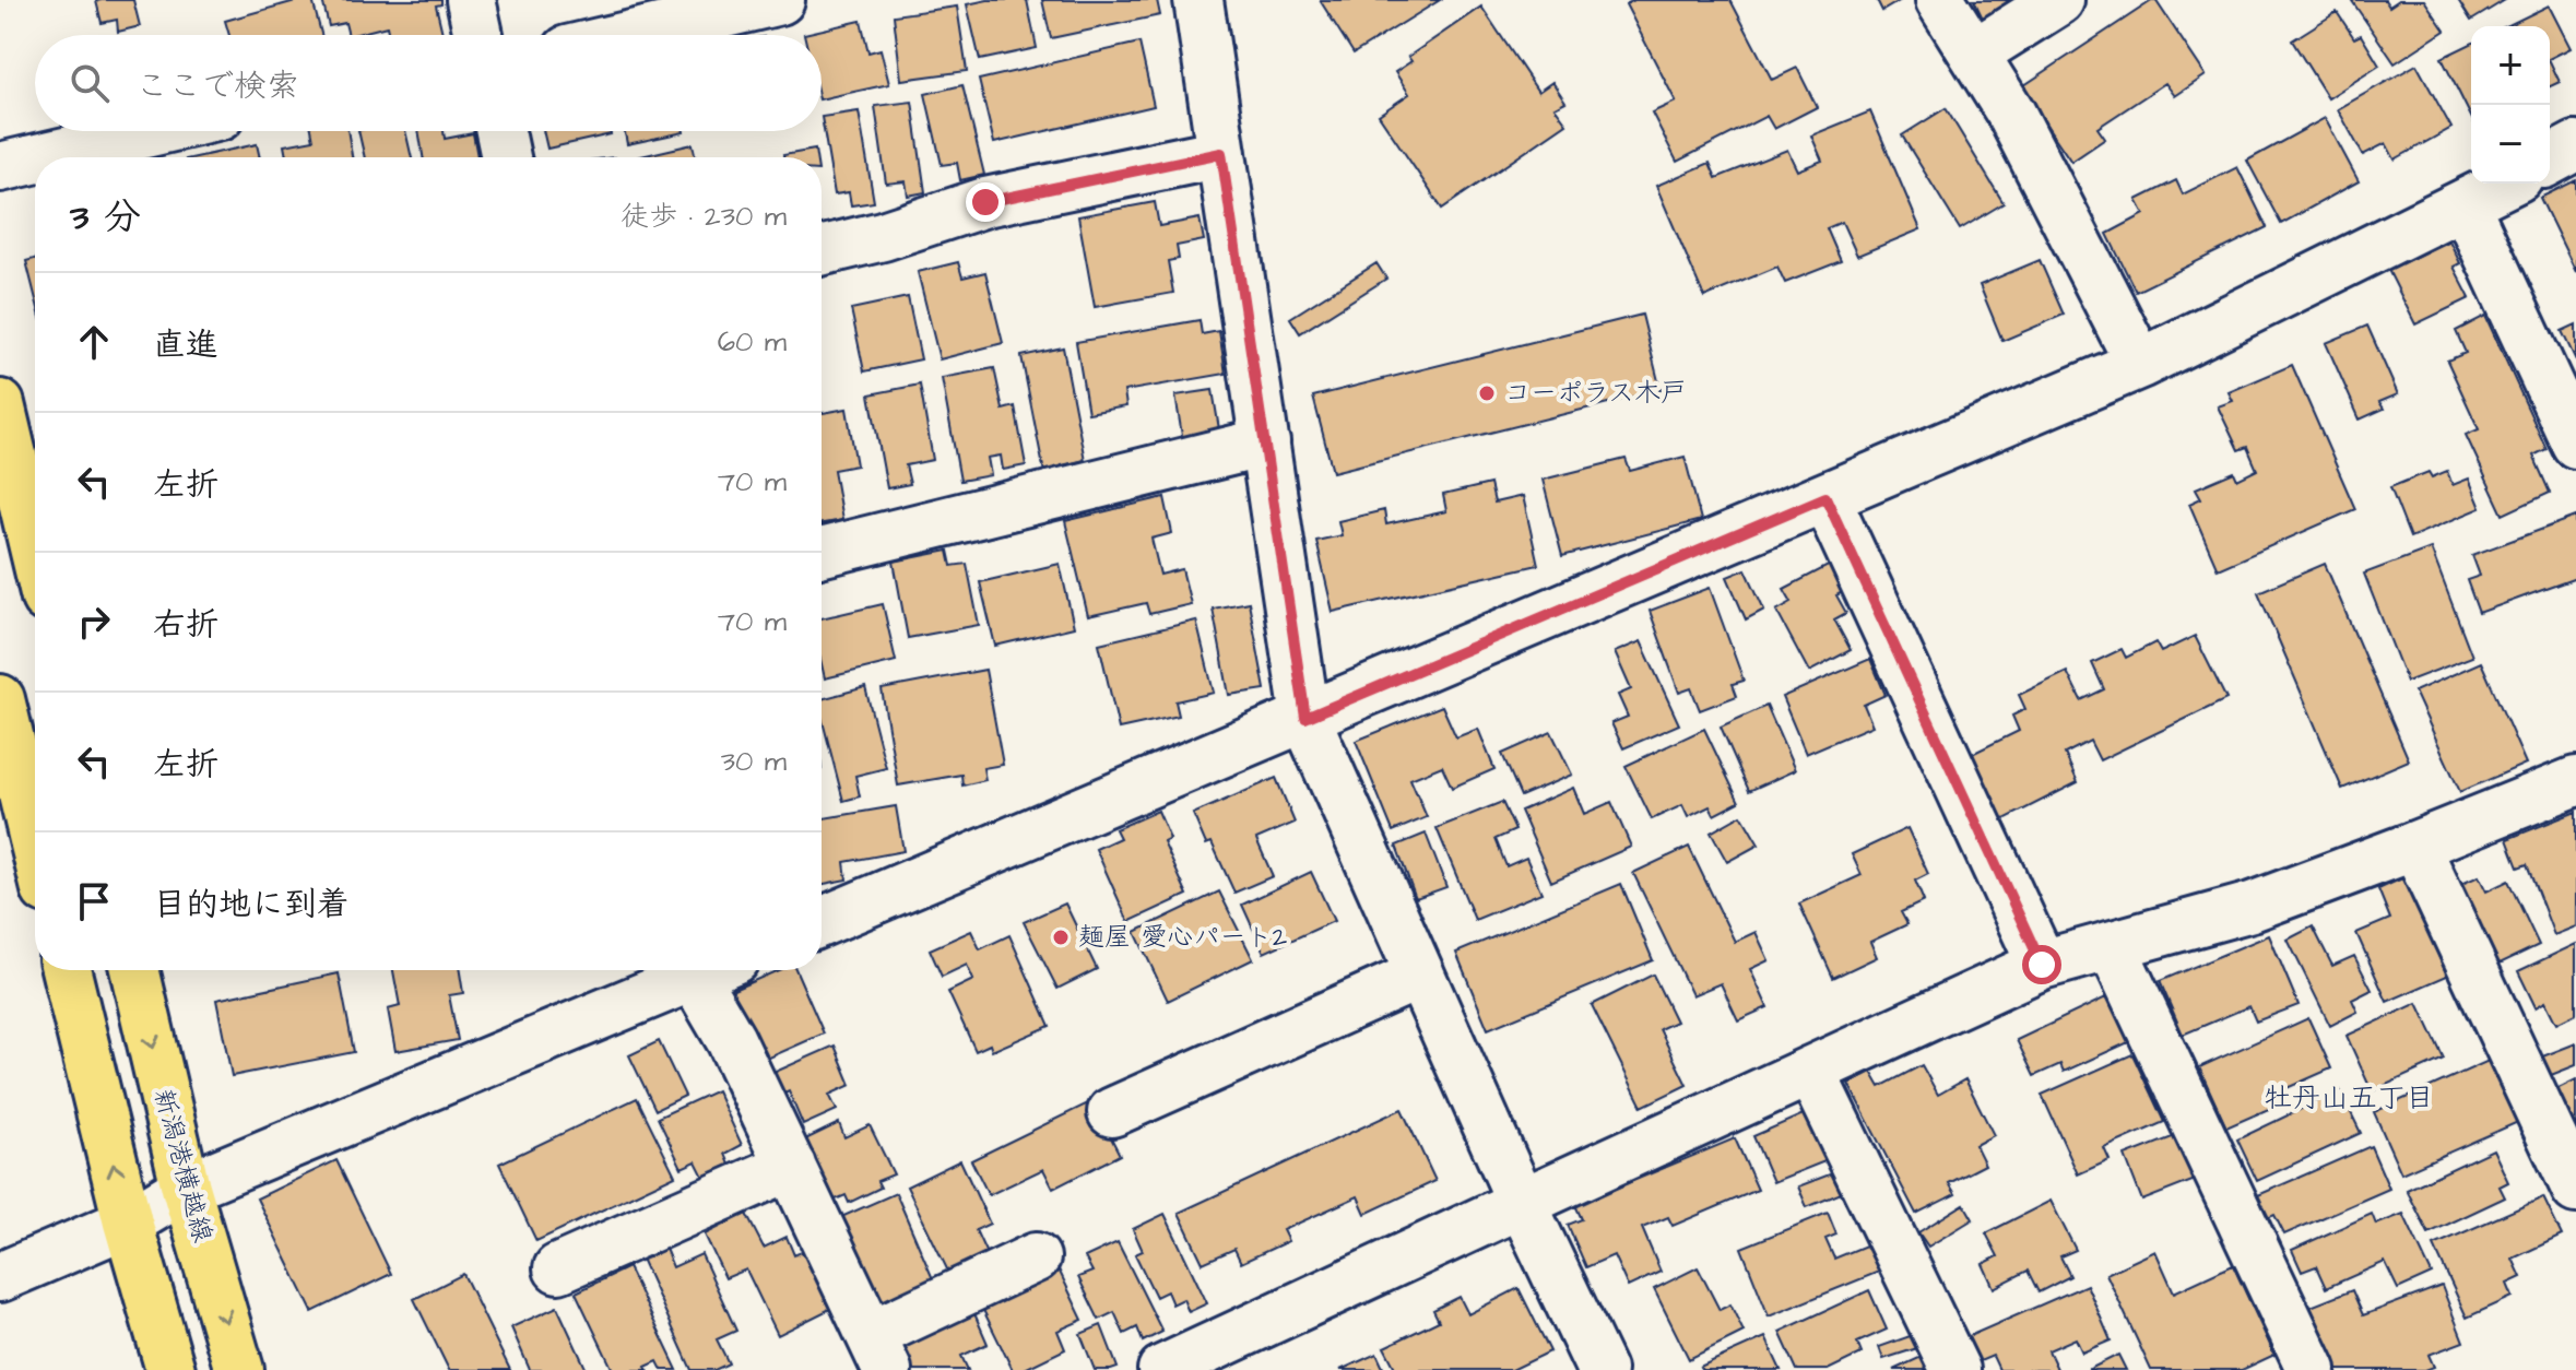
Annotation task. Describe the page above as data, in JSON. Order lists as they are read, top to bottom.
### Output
{
  "streets": {
    "main road": ["新潟港横越線"]
  },
  "districts": ["牡丹山五丁目"],
  "places": ["コーポラス木戸", "麺屋 愛心パート2"],
  "page": {
    "map_buttons": ["+", "−"],
    "search": "ここで検索",
    "heading": ["3 分", "徒歩 · 230 m"],
    "list": [
      ["直進", "60 m"],
      ["左折", "70 m"],
      ["右折", "70 m"],
      ["左折", "30 m"],
      "目的地に到着"
    ]
  }
}
